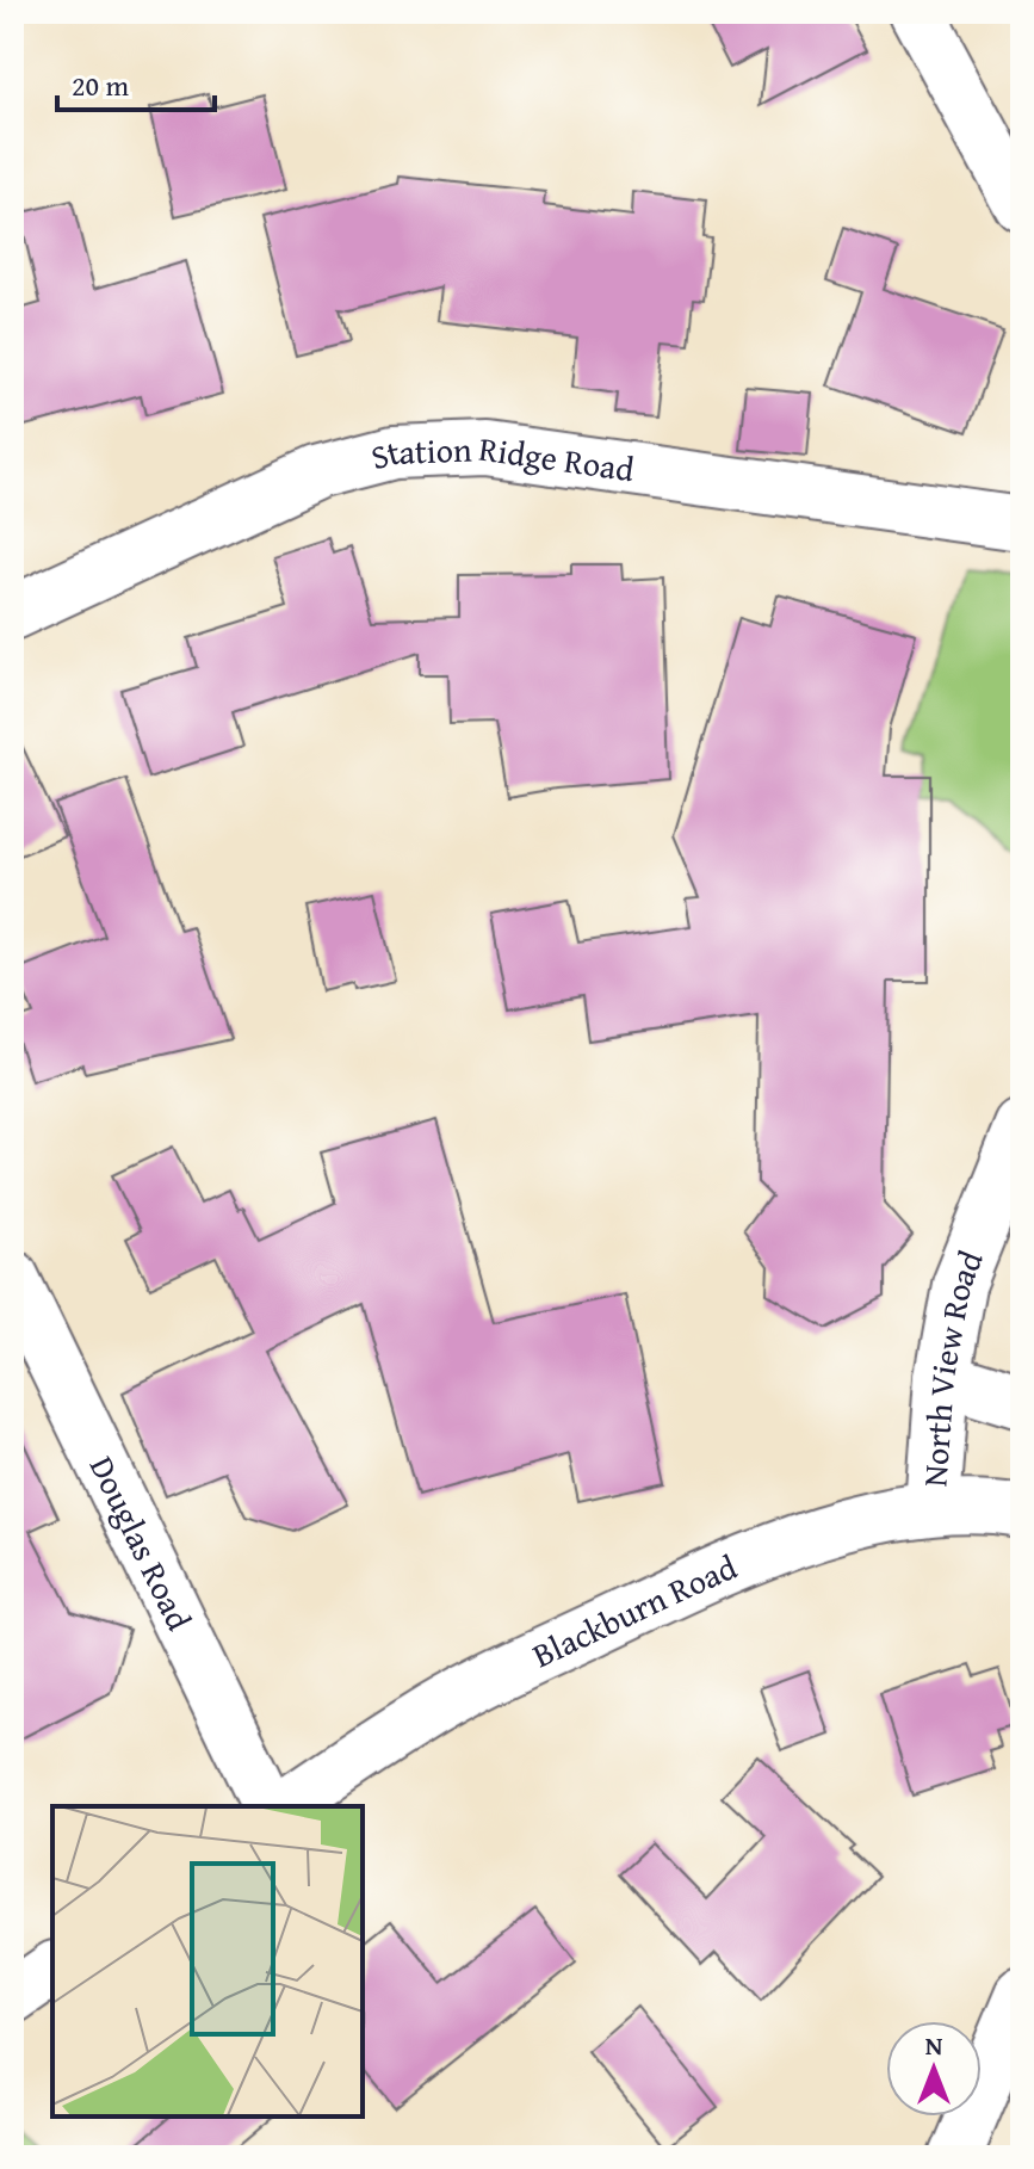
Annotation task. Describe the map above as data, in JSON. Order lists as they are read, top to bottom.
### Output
{
  "streets": {
    "street": [
      "Station Ridge Road",
      "North View Road",
      "Douglas Road",
      "Blackburn Road"
    ]
  },
  "crossings": [
    ["North View Road", "Blackburn Road"]
  ],
  "scale_bar": "20 m",
  "north": "top"
}
